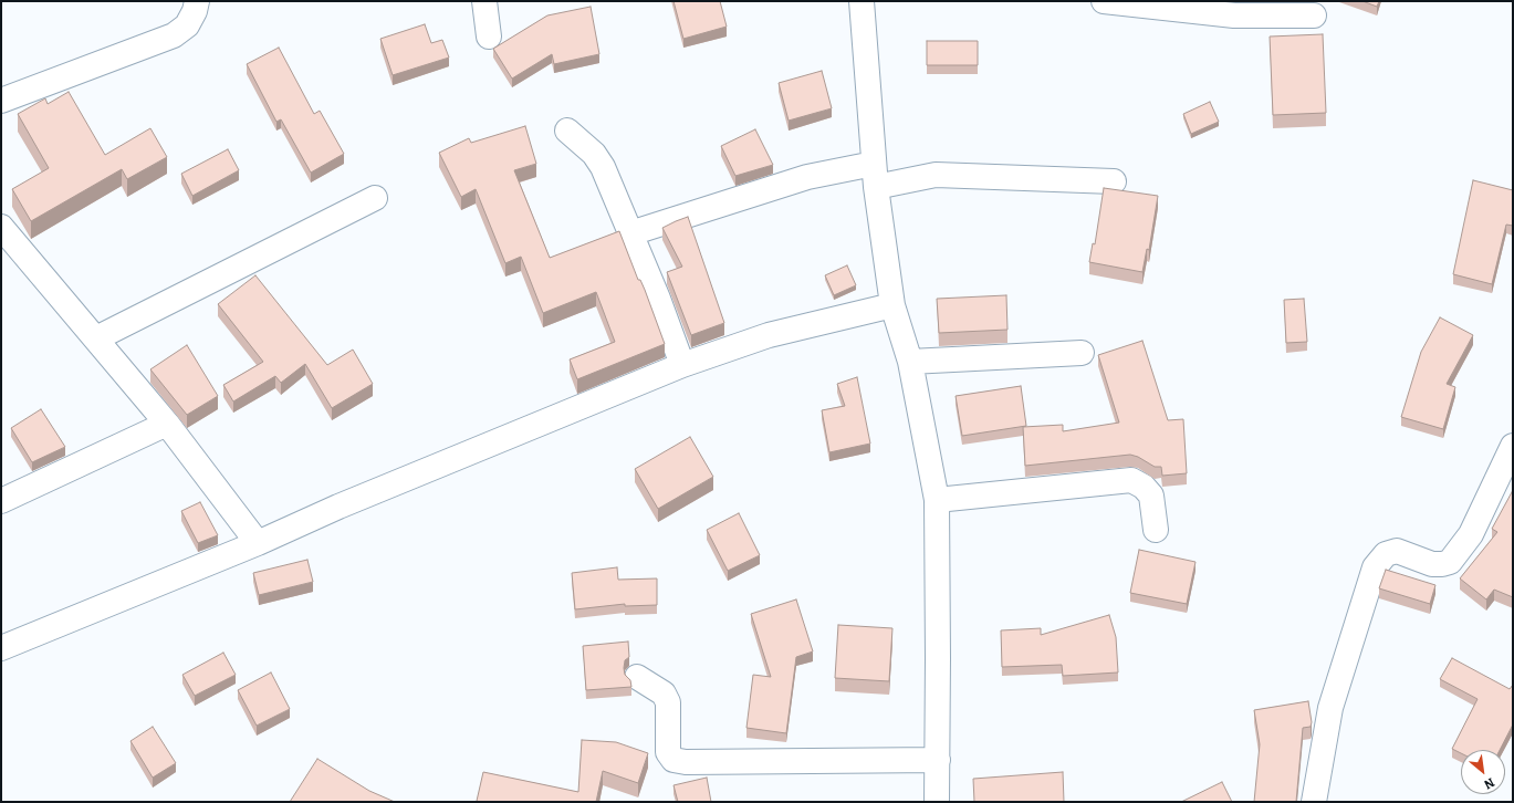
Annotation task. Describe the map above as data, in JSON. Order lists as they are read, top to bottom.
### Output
{
  "north": "bottom right"
}
